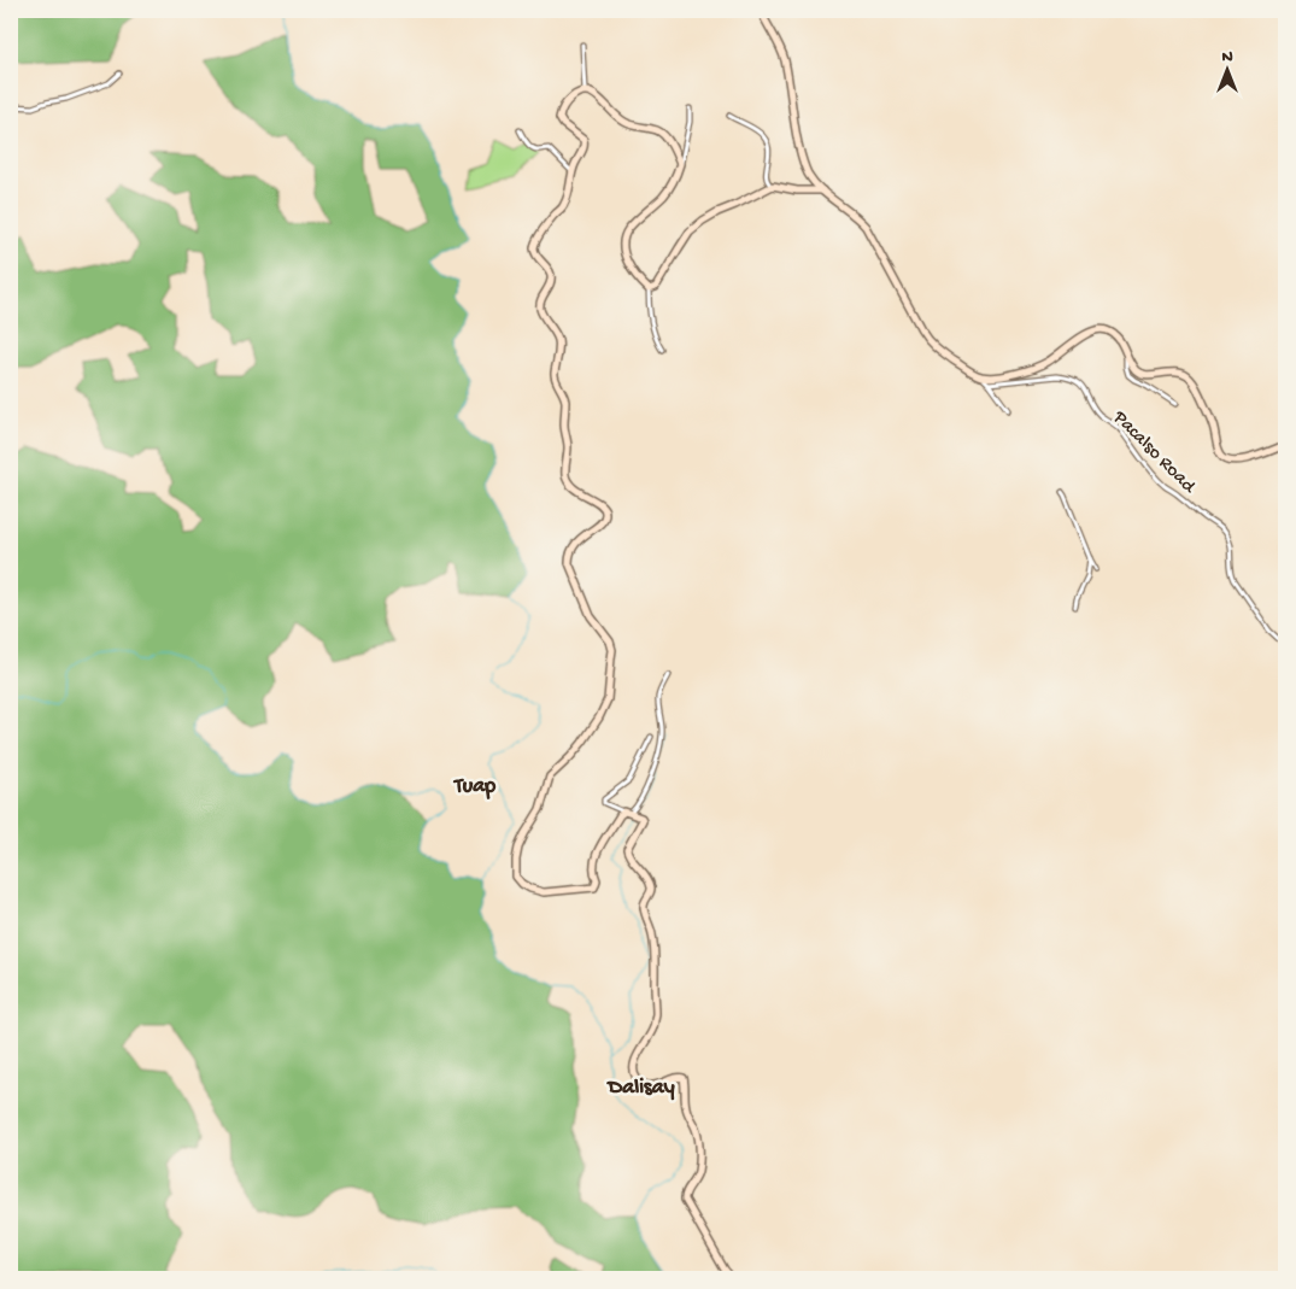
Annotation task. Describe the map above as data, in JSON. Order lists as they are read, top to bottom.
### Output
{
  "streets": {
    "street": ["Pacalso Road"]
  },
  "districts": ["Tuap", "Dalisay"],
  "north": "top"
}
